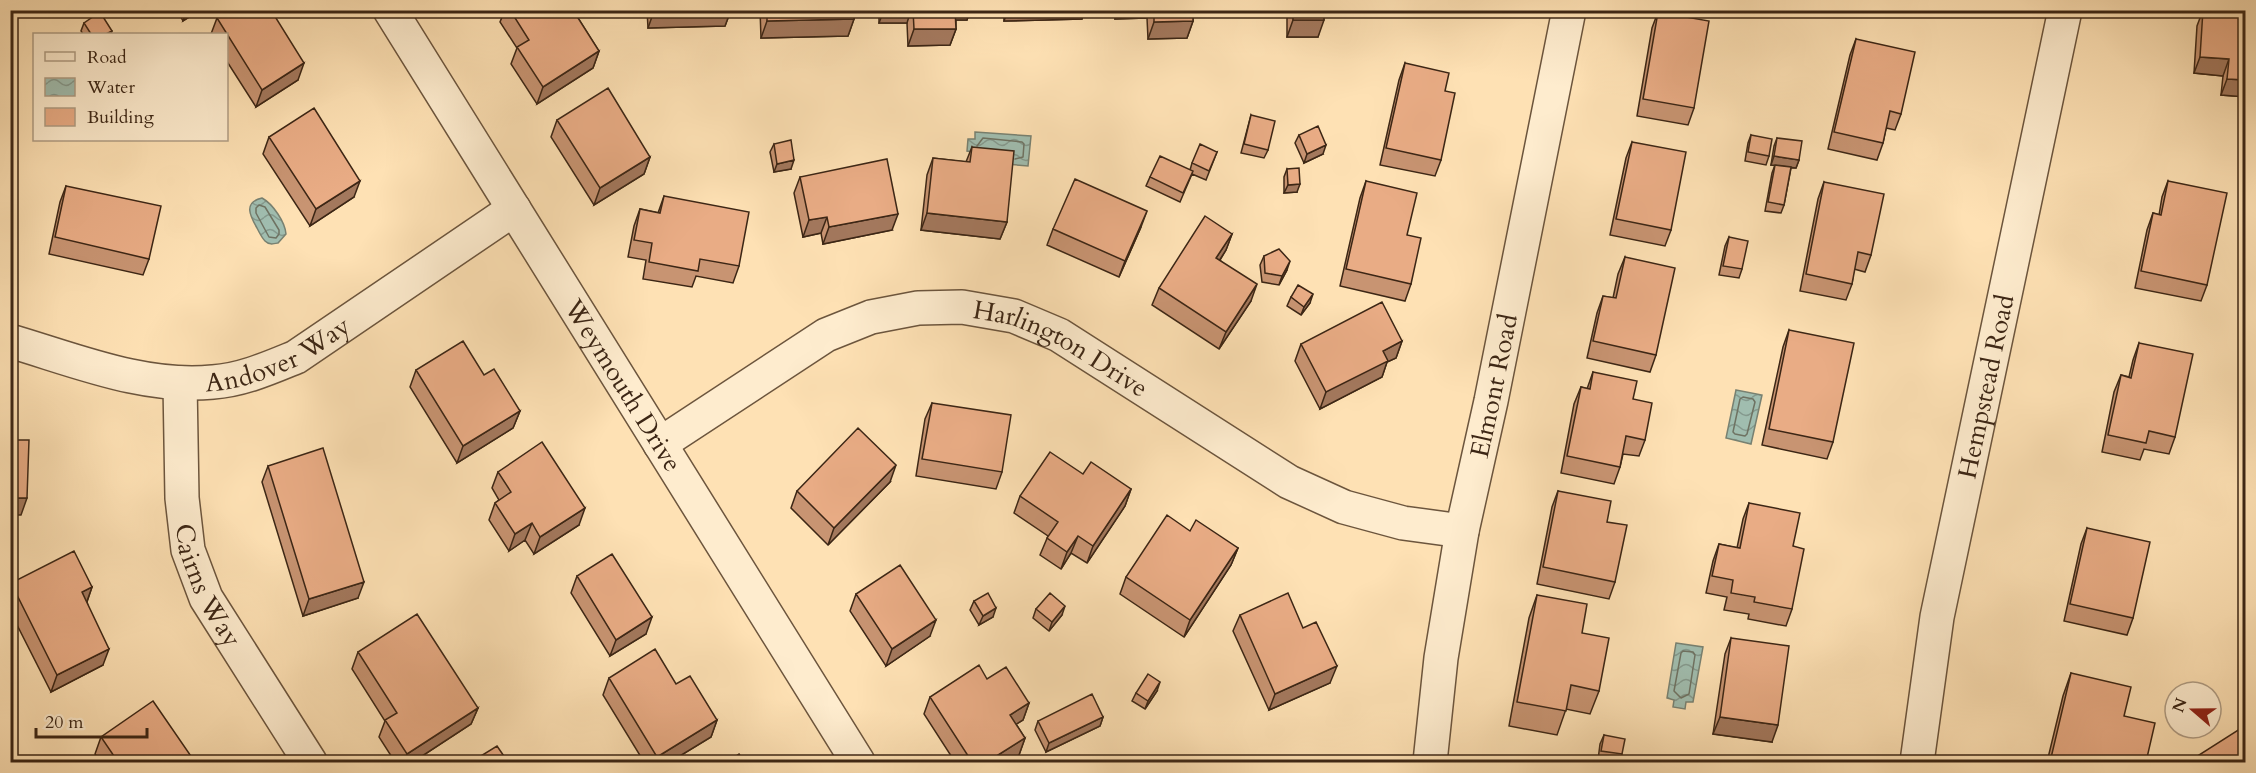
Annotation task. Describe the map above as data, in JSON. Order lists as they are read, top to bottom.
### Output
{
  "streets": {
    "street": [
      "Andover Way",
      "Harlington Drive",
      "Weymouth Drive",
      "Elmont Road",
      "Hempstead Road",
      "Cairns Way"
    ]
  },
  "crossings": [
    ["Andover Way", "Weymouth Drive"],
    ["Andover Way", "Cairns Way"],
    ["Harlington Drive", "Weymouth Drive"],
    ["Harlington Drive", "Elmont Road"]
  ],
  "legend": ["Road", "Water", "Building"],
  "scale_bar": "20 m",
  "north": "left"
}
